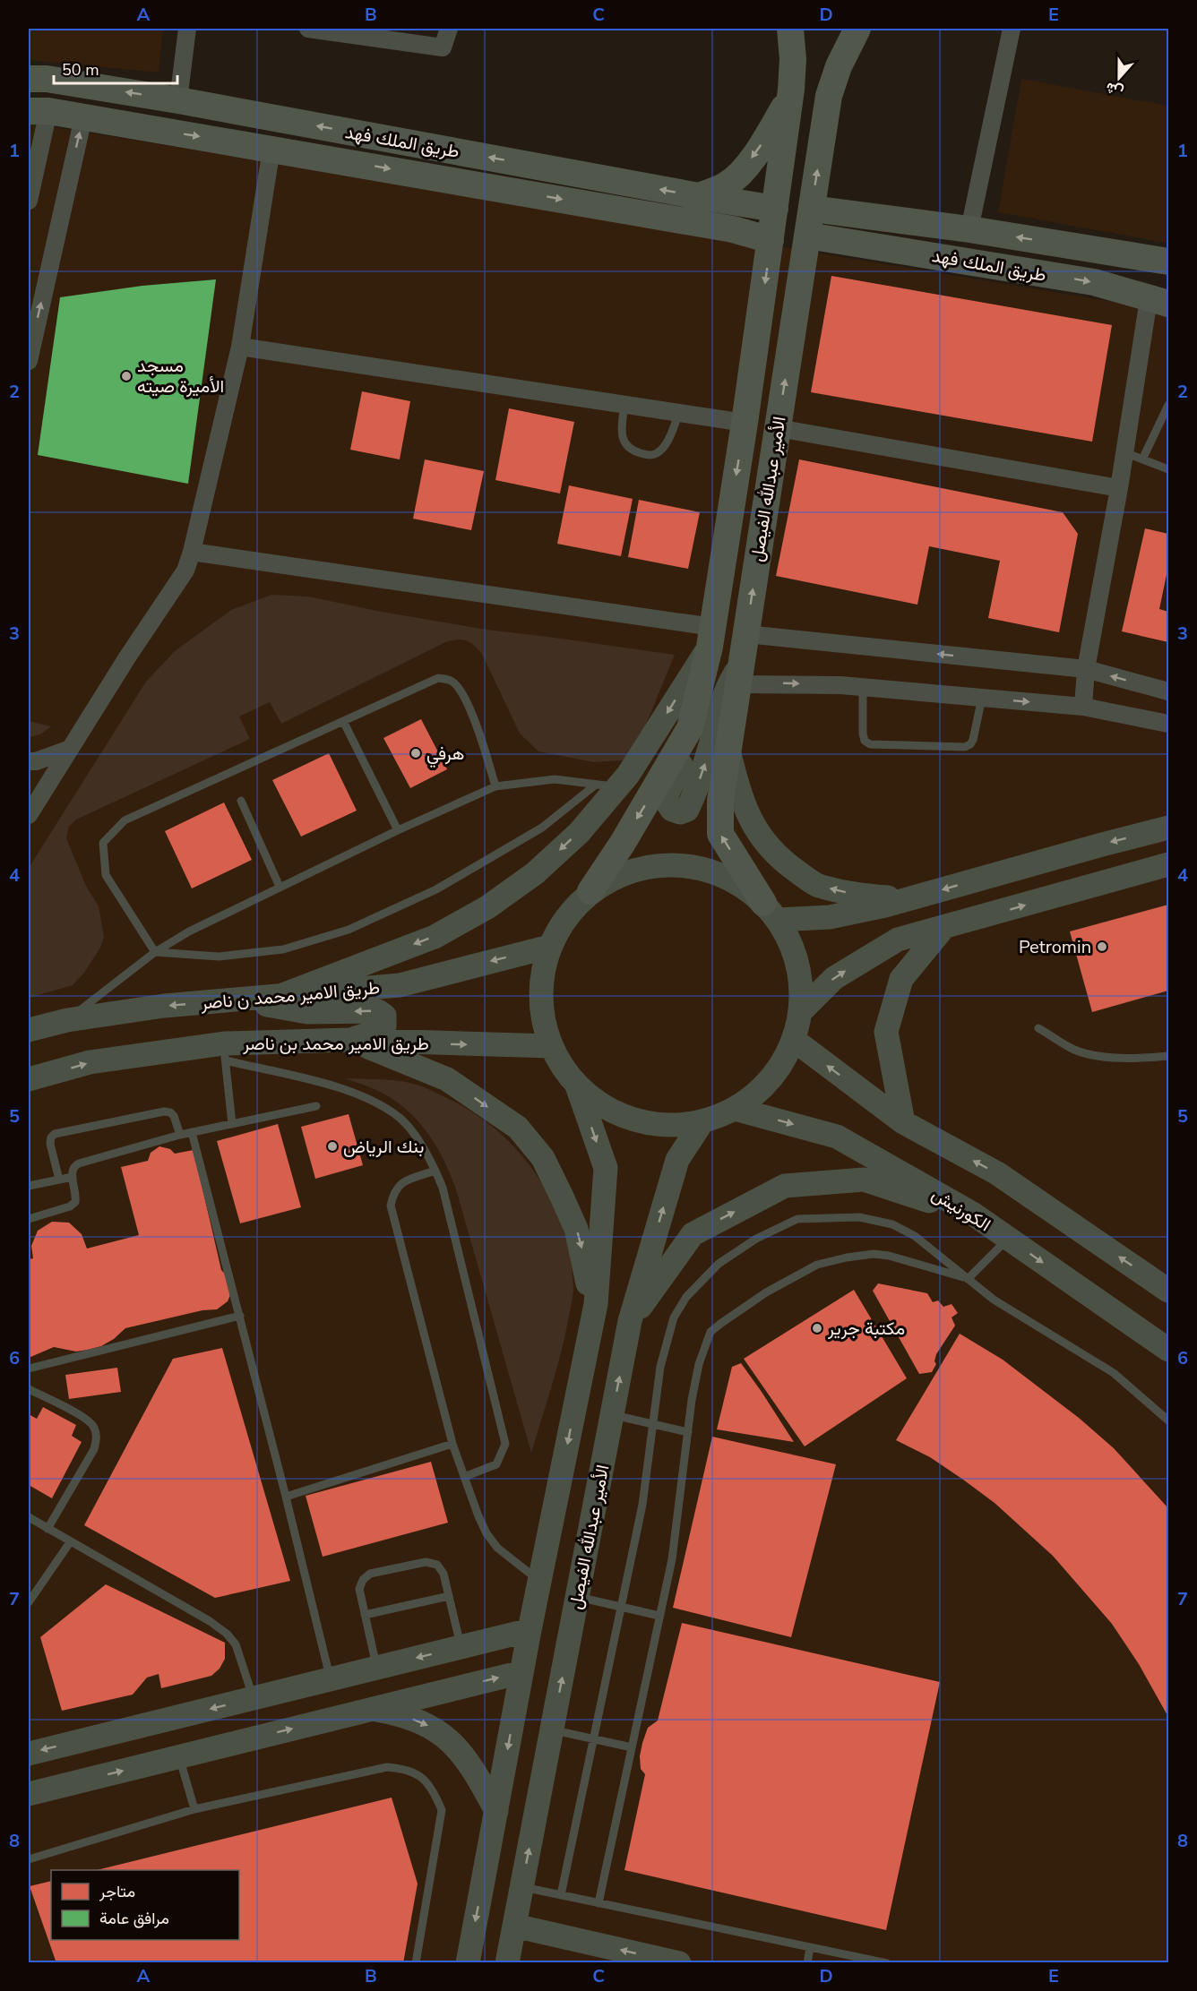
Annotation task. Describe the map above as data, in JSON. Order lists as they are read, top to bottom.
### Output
{
  "streets": {
    "main road": [
      "طريق الملك فهد",
      "الأمير عبدالله الفيصل",
      "طريق الامير محمد ن ناصر",
      "طريق الامير محمد بن ناصر",
      "الكورنيش"
    ]
  },
  "crossings": [
    ["طريق الملك فهد", "الأمير عبدالله الفيصل"]
  ],
  "one_way": ["طريق الامير محمد ن ناصر", "طريق الامير محمد بن ناصر"],
  "places": [
    "مسجد الأميرة صيته",
    "هرفي",
    "Petromin",
    "بنك الرياض",
    "مكتبة جرير"
  ],
  "legend": ["متاجر", "مرافق عامة"],
  "scale_bar": "50 m",
  "north": "bottom",
  "grid": {
    "columns": [
      "A",
      "B",
      "C",
      "D",
      "E"
    ],
    "rows": [
      "1",
      "2",
      "3",
      "4",
      "5",
      "6",
      "7",
      "8"
    ]
  }
}
